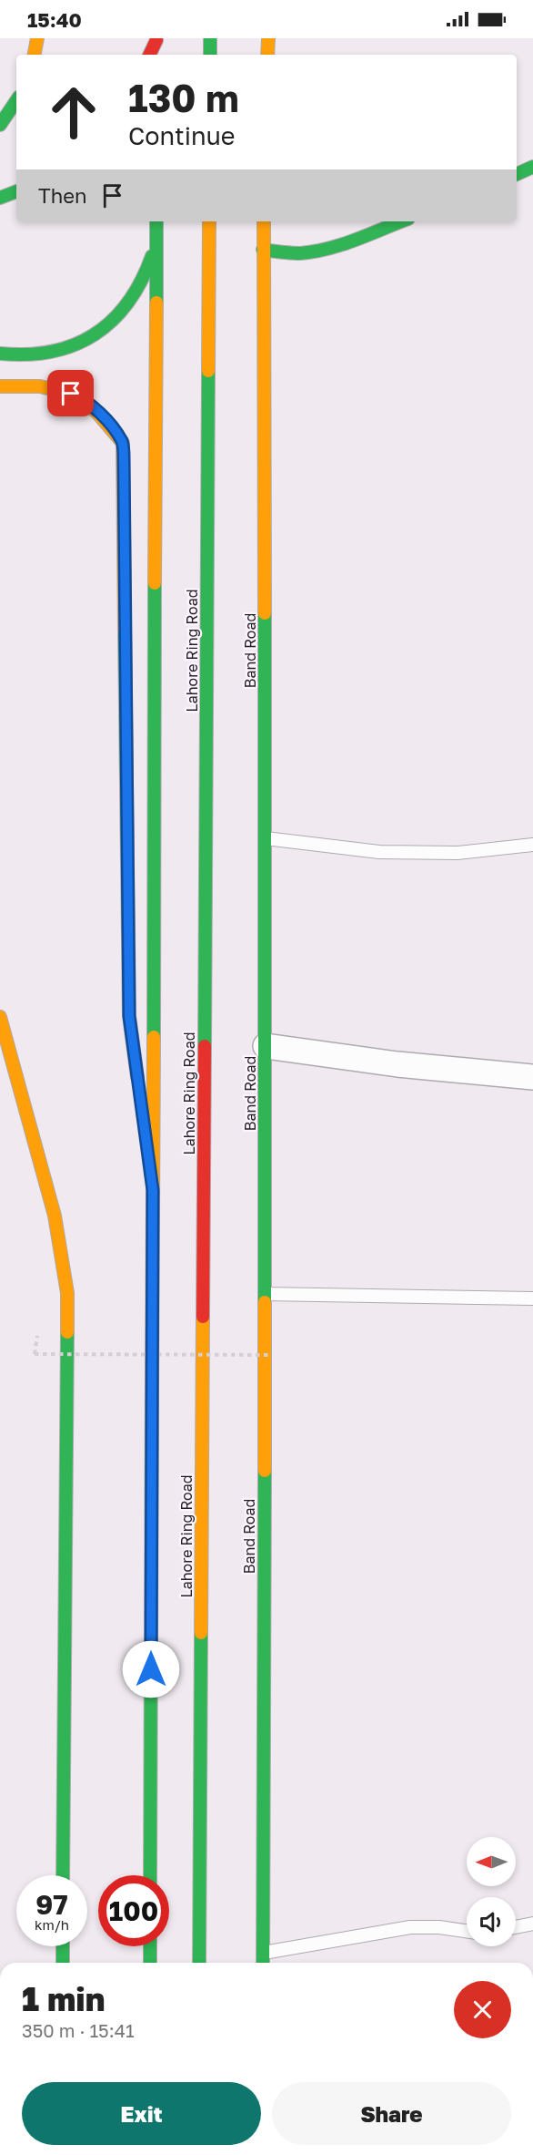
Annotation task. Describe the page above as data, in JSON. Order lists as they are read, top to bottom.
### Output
{
  "streets": {
    "main road": ["Lahore Ring Road", "Band Road"]
  },
  "north": "left",
  "page": {
    "status": "15:40",
    "turn": ["130 m", "Continue"],
    "then": "Then",
    "speed": "97 km/h",
    "limit": "100",
    "heading": ["1 min", "350 m · 15:41"],
    "buttons": ["Exit", "Share"]
  }
}
